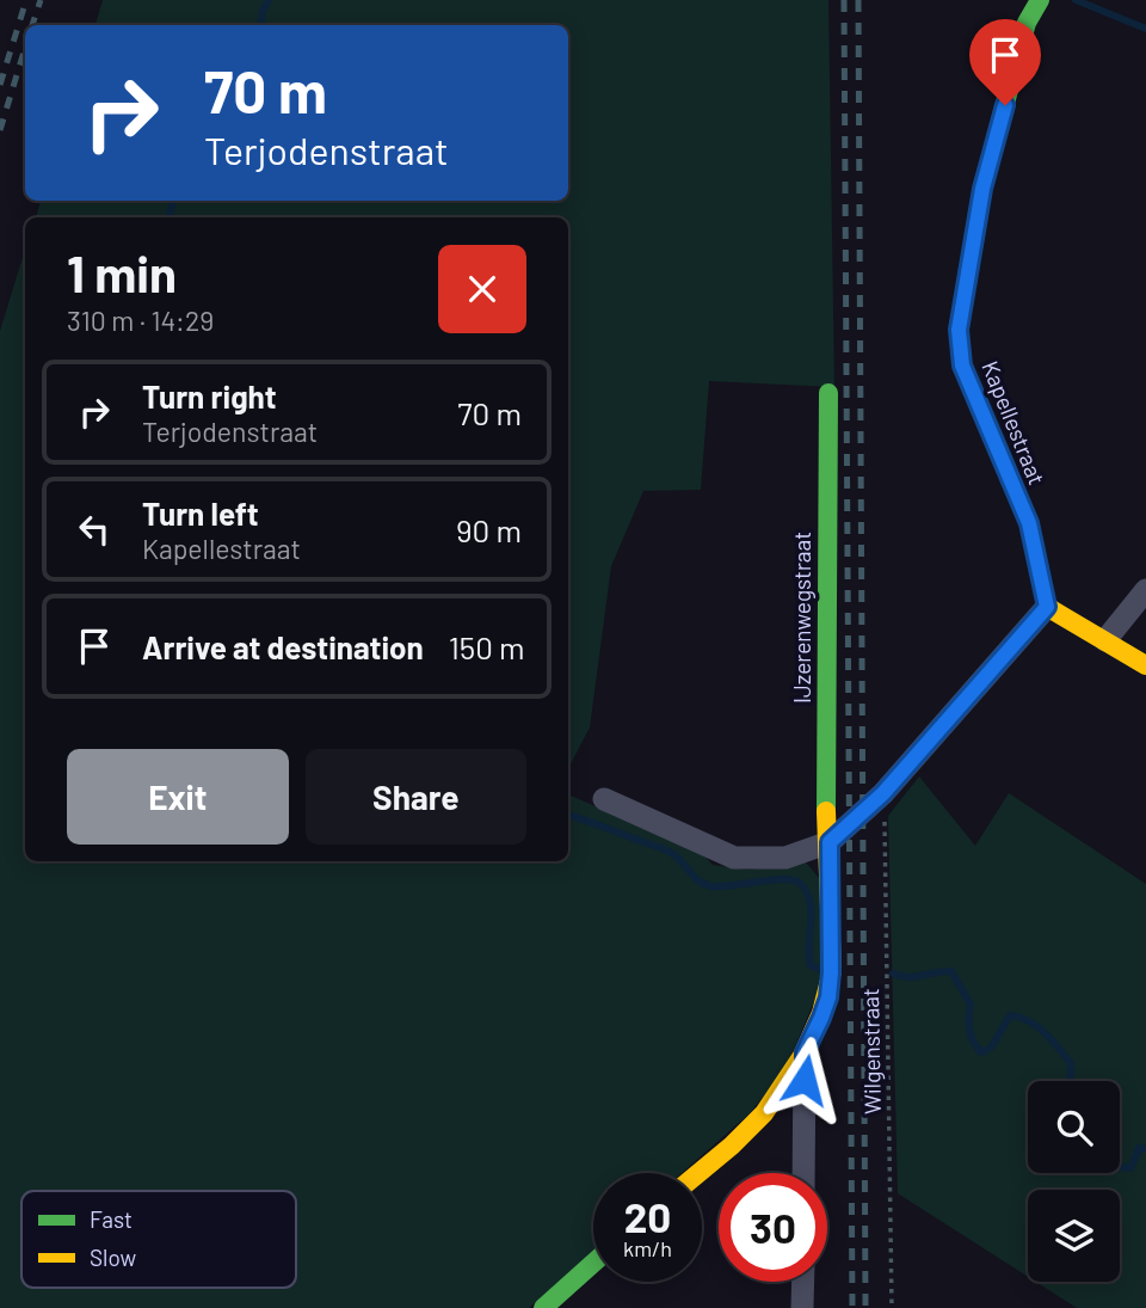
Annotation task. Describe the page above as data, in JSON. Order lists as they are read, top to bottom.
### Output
{
  "streets": {
    "street": ["Kapellestraat", "IJzerenwegstraat"],
    "path": ["Wilgenstraat"]
  },
  "legend": ["Fast", "Slow"],
  "page": {
    "turn": ["70 m", "Terjodenstraat"],
    "heading": ["1 min", "310 m · 14:29"],
    "list": [
      {
        "name": "Turn right",
        "note": "Terjodenstraat",
        "value": "70 m"
      },
      {
        "name": "Turn left",
        "note": "Kapellestraat",
        "value": "90 m"
      },
      {
        "name": "Arrive at destination",
        "value": "150 m"
      }
    ],
    "buttons": ["Exit", "Share"],
    "speed": "20 km/h",
    "limit": "30"
  }
}
